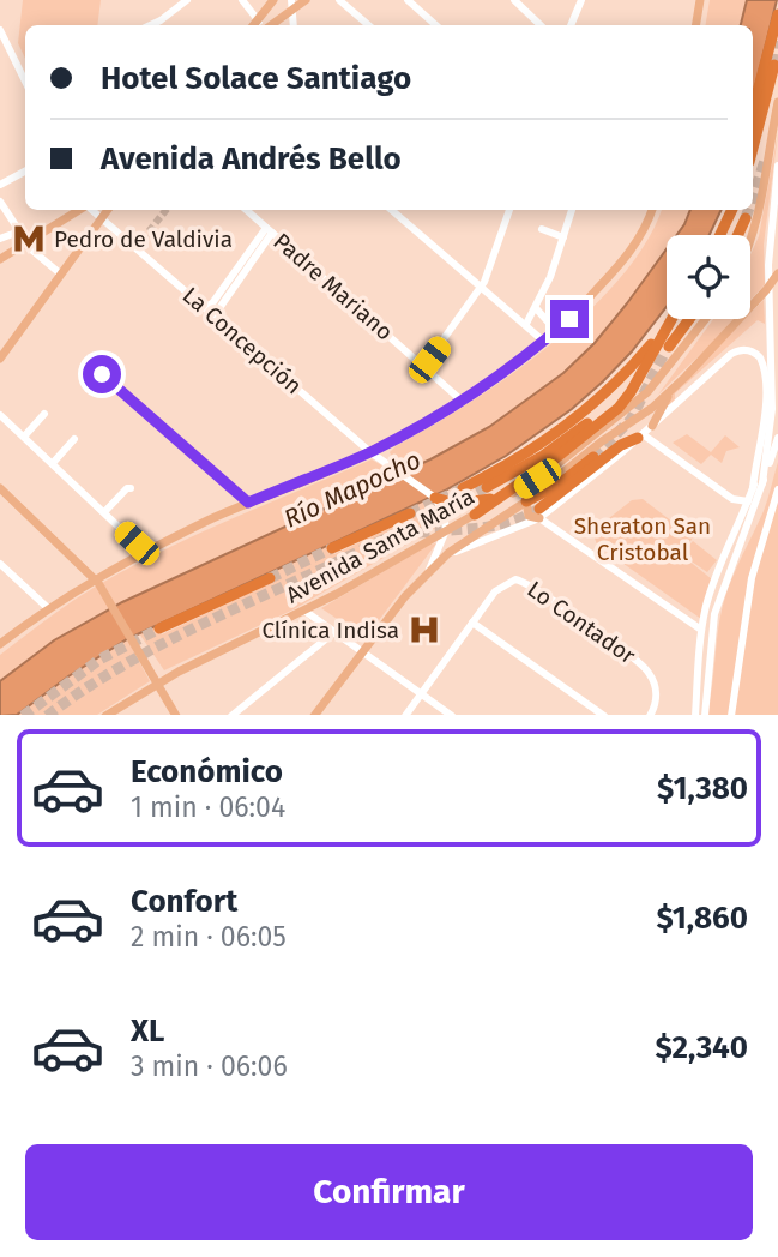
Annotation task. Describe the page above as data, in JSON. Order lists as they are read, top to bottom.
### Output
{
  "streets": {
    "main road": ["Avenida Santa María"],
    "street": ["Padre Mariano", "La Concepción", "Lo Contador"]
  },
  "water": ["Río Mapocho"],
  "parks": ["Sheraton San Cristobal"],
  "places": {
    "metro station": ["Pedro de Valdivia"],
    "hospital": ["Clínica Indisa"]
  },
  "page": {
    "banner": ["Hotel Solace Santiago", "Avenida Andrés Bello"],
    "list": [
      {
        "name": "Económico",
        "note": "1 min · 06:04",
        "value": "$1,380"
      },
      {
        "name": "Confort",
        "note": "2 min · 06:05",
        "value": "$1,860"
      },
      {
        "name": "XL",
        "note": "3 min · 06:06",
        "value": "$2,340"
      }
    ],
    "buttons": "Confirmar"
  }
}
